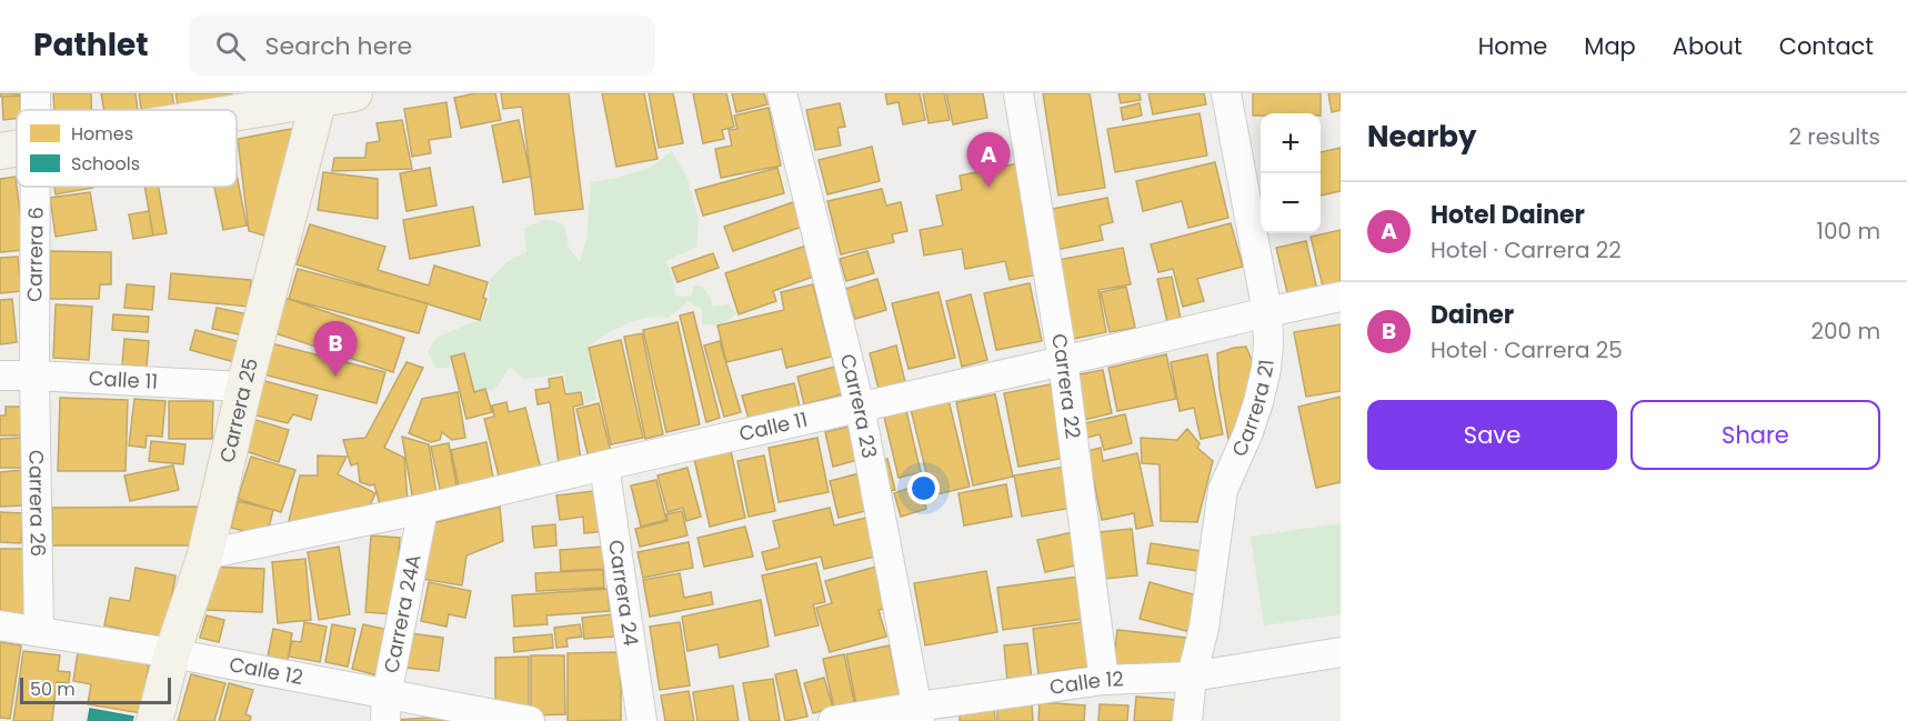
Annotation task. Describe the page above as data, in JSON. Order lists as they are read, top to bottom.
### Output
{
  "streets": {
    "main road": ["Carrera 25"],
    "street": [
      "Carrera 6",
      "Calle 11",
      "Carrera 22",
      "Carrera 23",
      "Carrera 21",
      "Carrera 26",
      "Carrera 24",
      "Carrera 24A",
      "Calle 12"
    ]
  },
  "crossings": [
    ["Carrera 6", "Calle 11"],
    ["Carrera 6", "Carrera 26"],
    ["Calle 11", "Carrera 22"],
    ["Calle 11", "Carrera 23"],
    ["Calle 11", "Carrera 21"],
    ["Calle 11", "Carrera 25"],
    ["Calle 11", "Carrera 26"],
    ["Calle 11", "Carrera 24"],
    ["Calle 11", "Carrera 24A"],
    ["Carrera 22", "Calle 12"],
    ["Carrera 23", "Calle 12"],
    ["Carrera 21", "Calle 12"],
    ["Carrera 25", "Calle 12"],
    ["Carrera 26", "Calle 12"],
    ["Carrera 24A", "Calle 12"]
  ],
  "legend": ["Homes", "Schools"],
  "scale_bar": "50 m",
  "page": {
    "header": "Pathlet",
    "search": "Search here",
    "nav": [
      "Home",
      "Map",
      "About",
      "Contact"
    ],
    "heading": ["Nearby", "2 results"],
    "map_buttons": ["+", "−"],
    "pins": ["A", "B"],
    "list": [
      {
        "mark": "A",
        "name": "Hotel Dainer",
        "note": "Hotel · Carrera 22",
        "value": "100 m"
      },
      {
        "mark": "B",
        "name": "Dainer",
        "note": "Hotel · Carrera 25",
        "value": "200 m"
      }
    ],
    "buttons": ["Save", "Share"],
    "scale": "50 m"
  }
}
